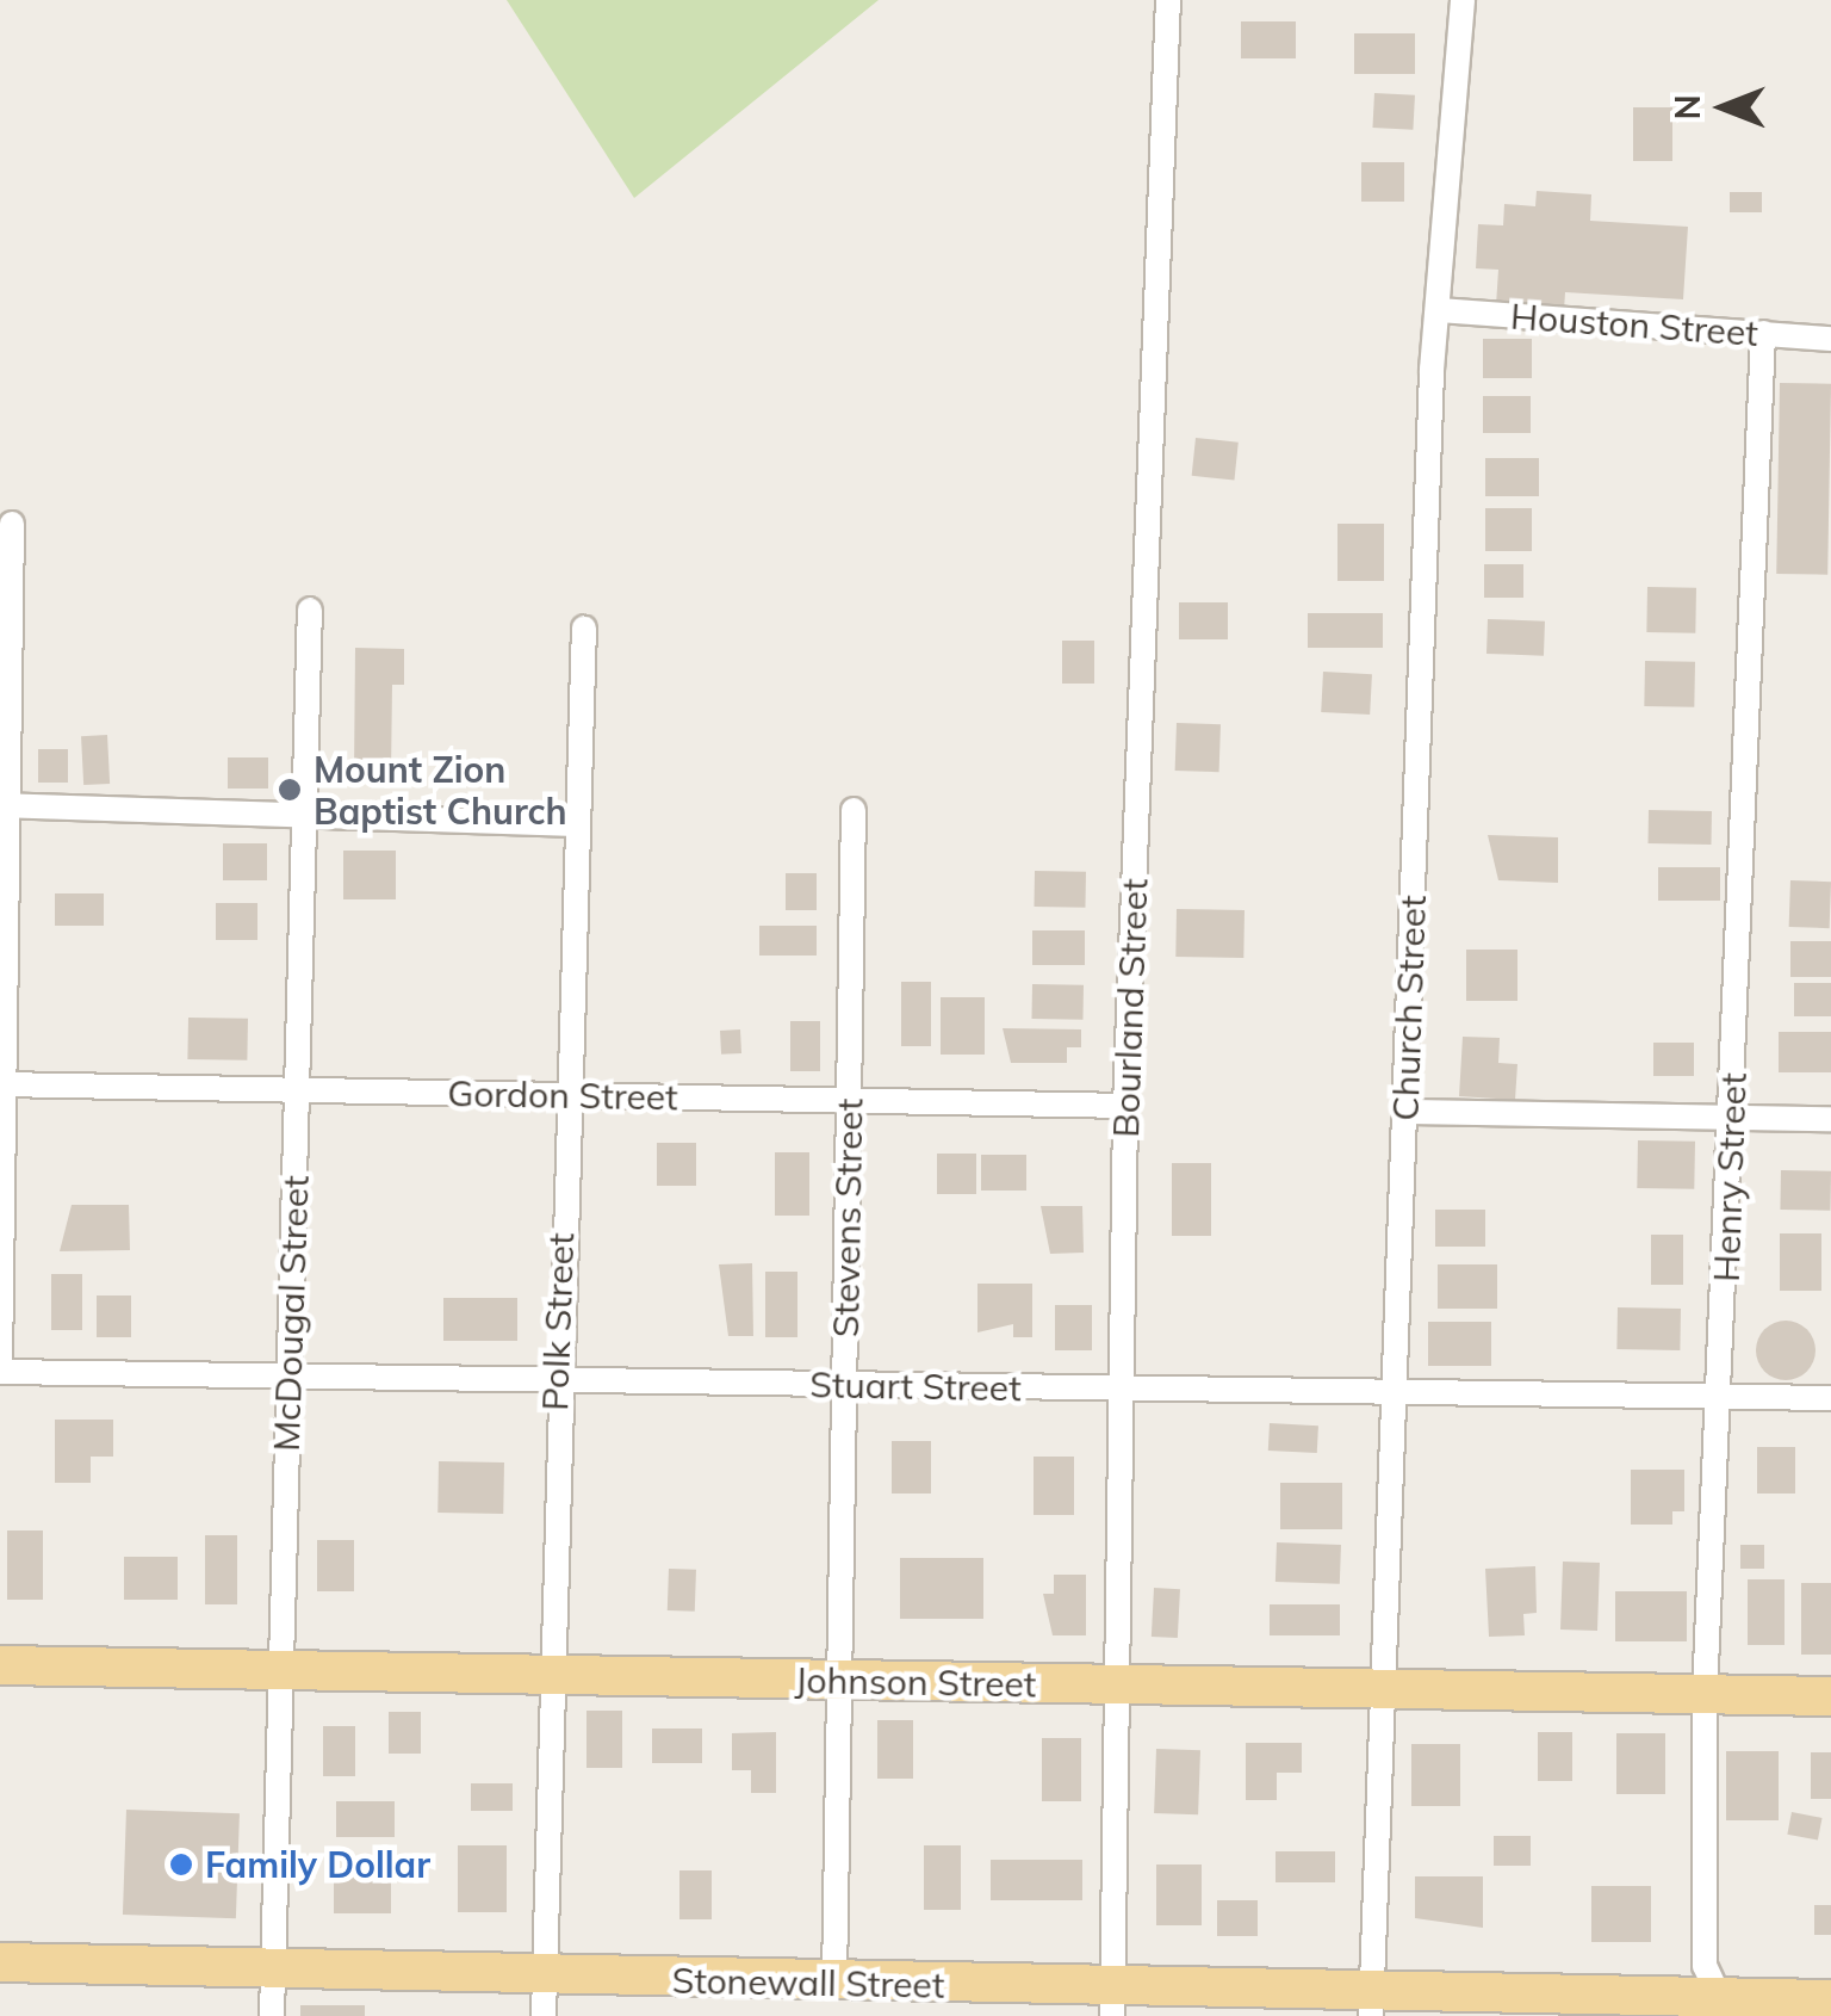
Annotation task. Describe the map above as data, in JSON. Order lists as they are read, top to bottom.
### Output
{
  "streets": {
    "main road": ["Johnson Street", "Stonewall Street"],
    "street": [
      "Houston Street",
      "Bourland Street",
      "Church Street",
      "Gordon Street",
      "Henry Street",
      "Stevens Street",
      "McDougal Street",
      "Polk Street",
      "Stuart Street"
    ]
  },
  "crossings": [
    ["Houston Street", "Church Street"],
    ["Houston Street", "Henry Street"],
    ["Bourland Street", "Gordon Street"],
    ["Bourland Street", "Stuart Street"],
    ["Bourland Street", "Johnson Street"],
    ["Bourland Street", "Stonewall Street"],
    ["Church Street", "Stuart Street"],
    ["Church Street", "Johnson Street"],
    ["Church Street", "Stonewall Street"],
    ["Gordon Street", "Stevens Street"],
    ["Gordon Street", "McDougal Street"],
    ["Gordon Street", "Polk Street"],
    ["Henry Street", "Stuart Street"],
    ["Henry Street", "Johnson Street"],
    ["Henry Street", "Stonewall Street"],
    ["Stevens Street", "Stuart Street"],
    ["Stevens Street", "Johnson Street"],
    ["Stevens Street", "Stonewall Street"],
    ["McDougal Street", "Stuart Street"],
    ["McDougal Street", "Johnson Street"],
    ["McDougal Street", "Stonewall Street"],
    ["Polk Street", "Stuart Street"],
    ["Polk Street", "Johnson Street"],
    ["Polk Street", "Stonewall Street"]
  ],
  "places": ["Mount Zion Baptist Church", "Family Dollar"],
  "north": "left"
}
